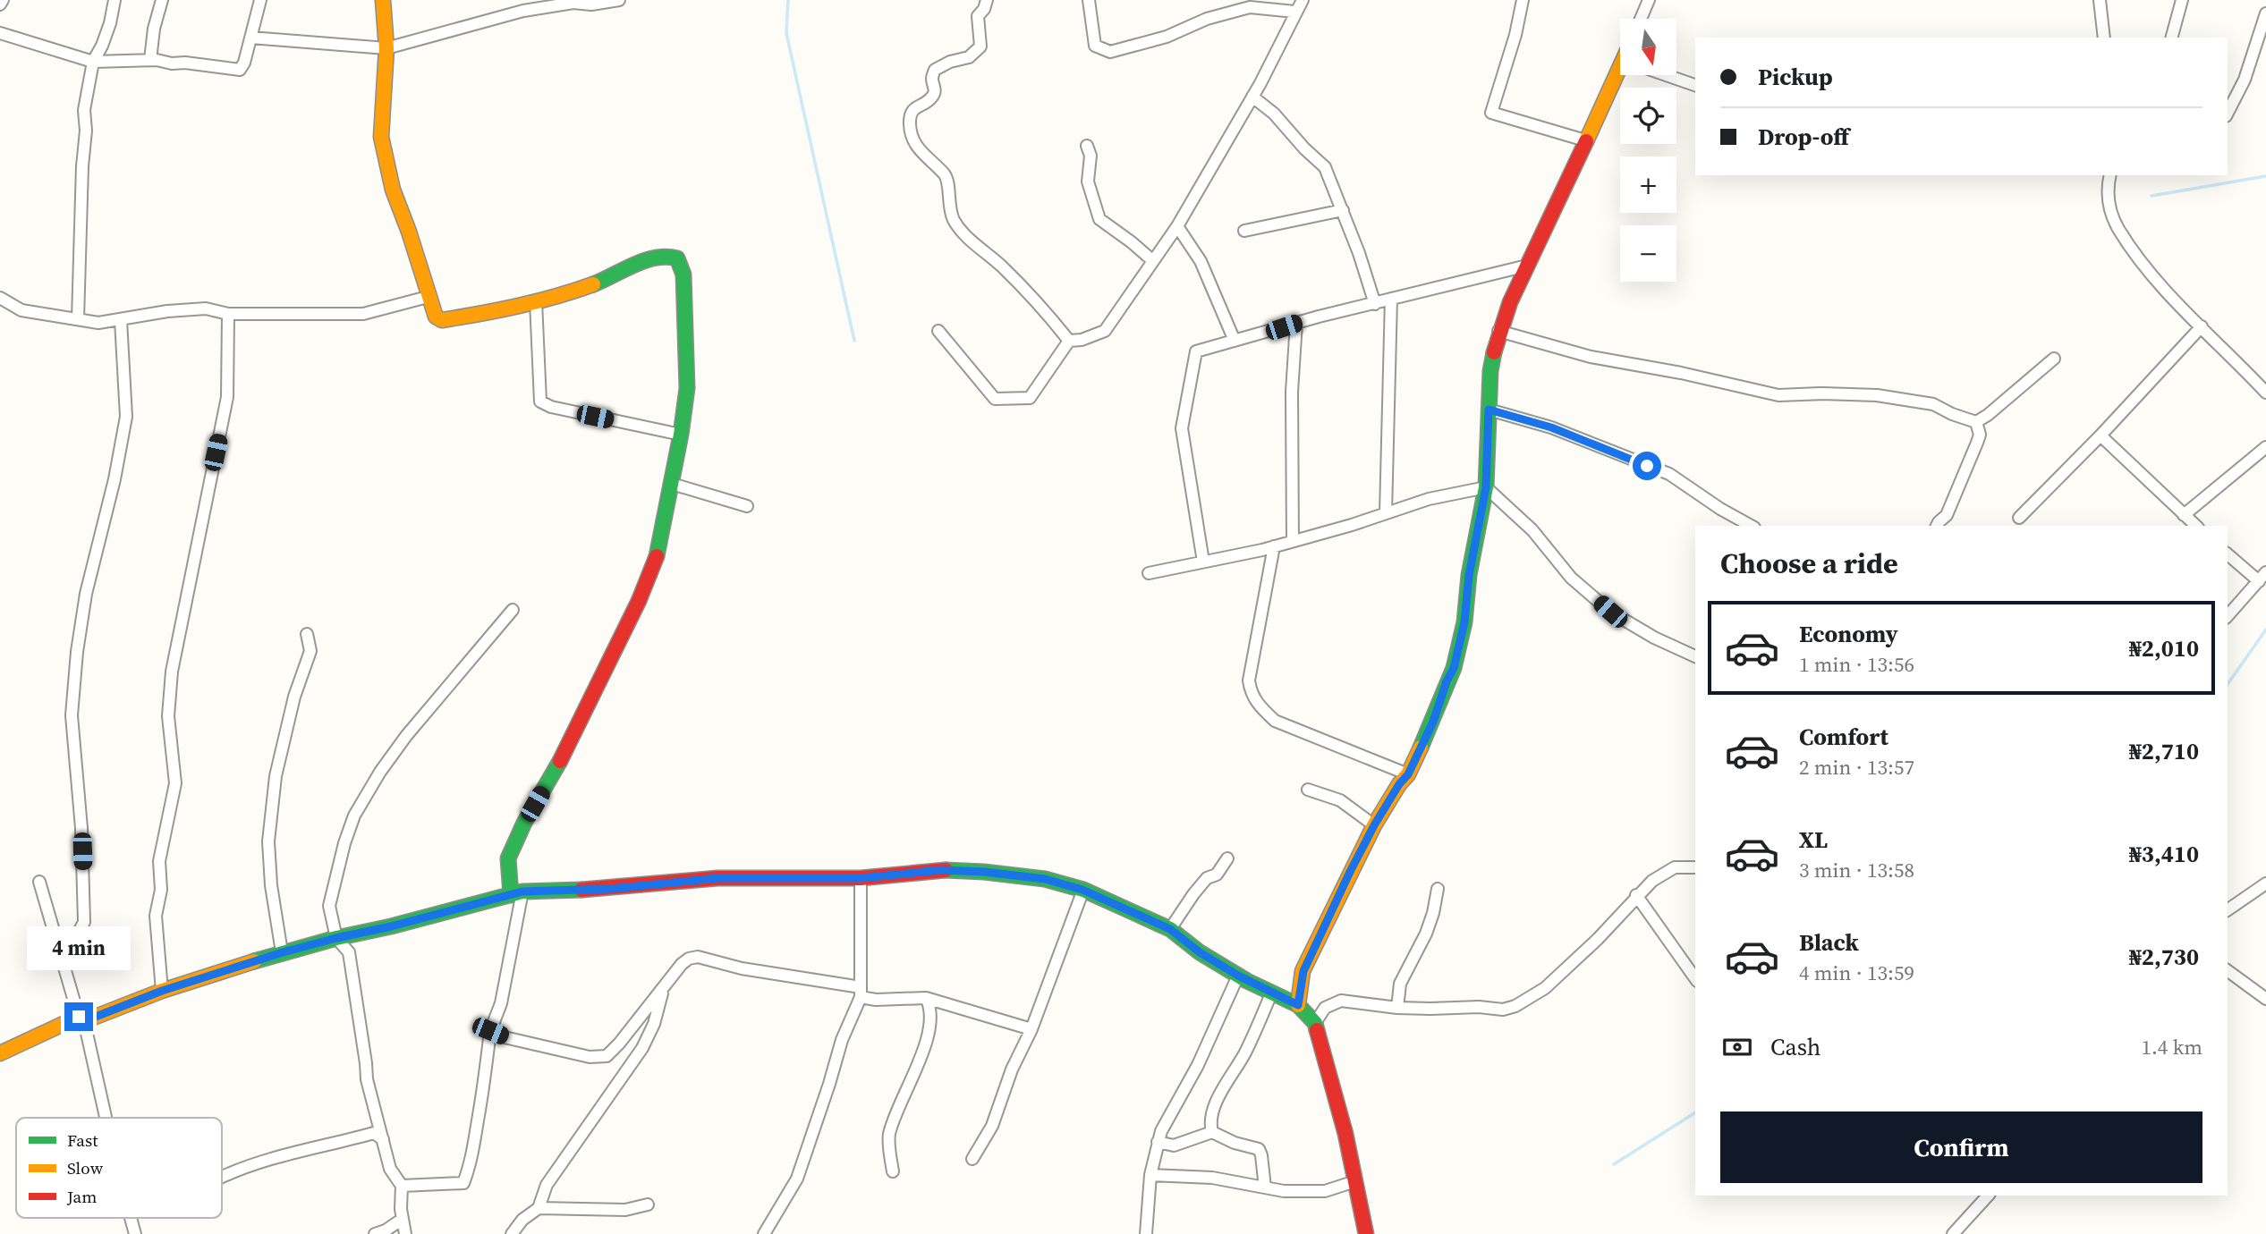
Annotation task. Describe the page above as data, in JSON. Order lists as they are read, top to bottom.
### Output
{
  "legend": ["Fast", "Slow", "Jam"],
  "north": "bottom",
  "page": {
    "map_buttons": ["+", "−"],
    "banner": ["Pickup", "Drop-off"],
    "heading": "Choose a ride",
    "list": [
      {
        "name": "Economy",
        "note": "1 min · 13:56",
        "value": "₦2,010"
      },
      {
        "name": "Comfort",
        "note": "2 min · 13:57",
        "value": "₦2,710"
      },
      {
        "name": "XL",
        "note": "3 min · 13:58",
        "value": "₦3,410"
      },
      {
        "name": "Black",
        "note": "4 min · 13:59",
        "value": "₦2,730"
      }
    ],
    "bubble": "4 min",
    "pay": ["Cash", "1.4 km"],
    "buttons": "Confirm"
  }
}
